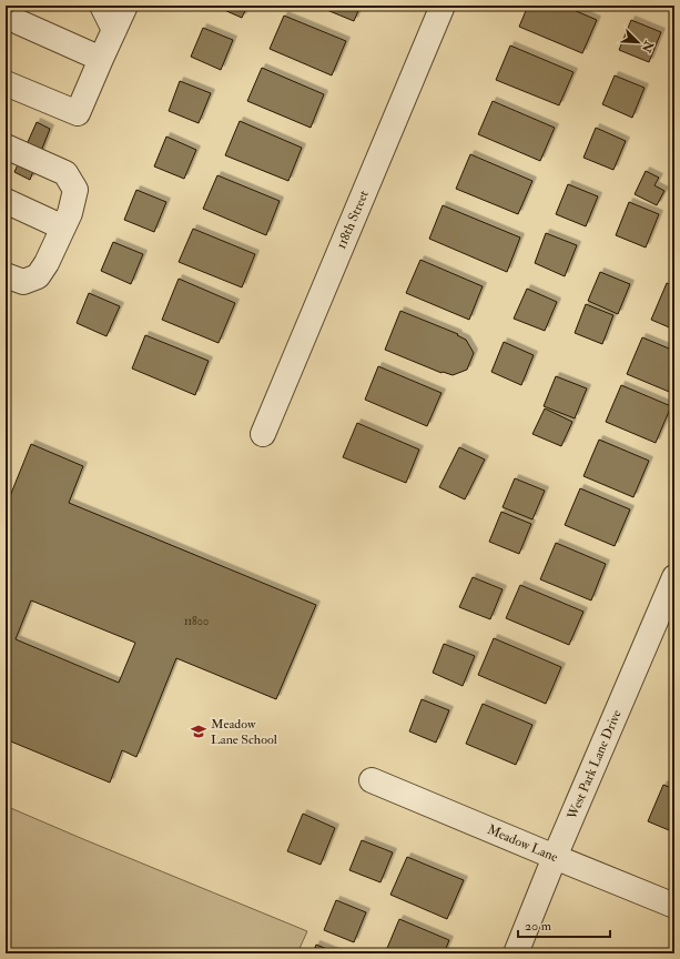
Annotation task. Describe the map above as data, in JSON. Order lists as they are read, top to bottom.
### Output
{
  "streets": {
    "street": ["118th Street", "West Park Lane Drive", "Meadow Lane"]
  },
  "crossings": [
    ["West Park Lane Drive", "Meadow Lane"]
  ],
  "places": {
    "school or university": ["Meadow Lane School"]
  },
  "house_numbers": ["11800"],
  "scale_bar": "20 m",
  "north": "bottom right"
}
